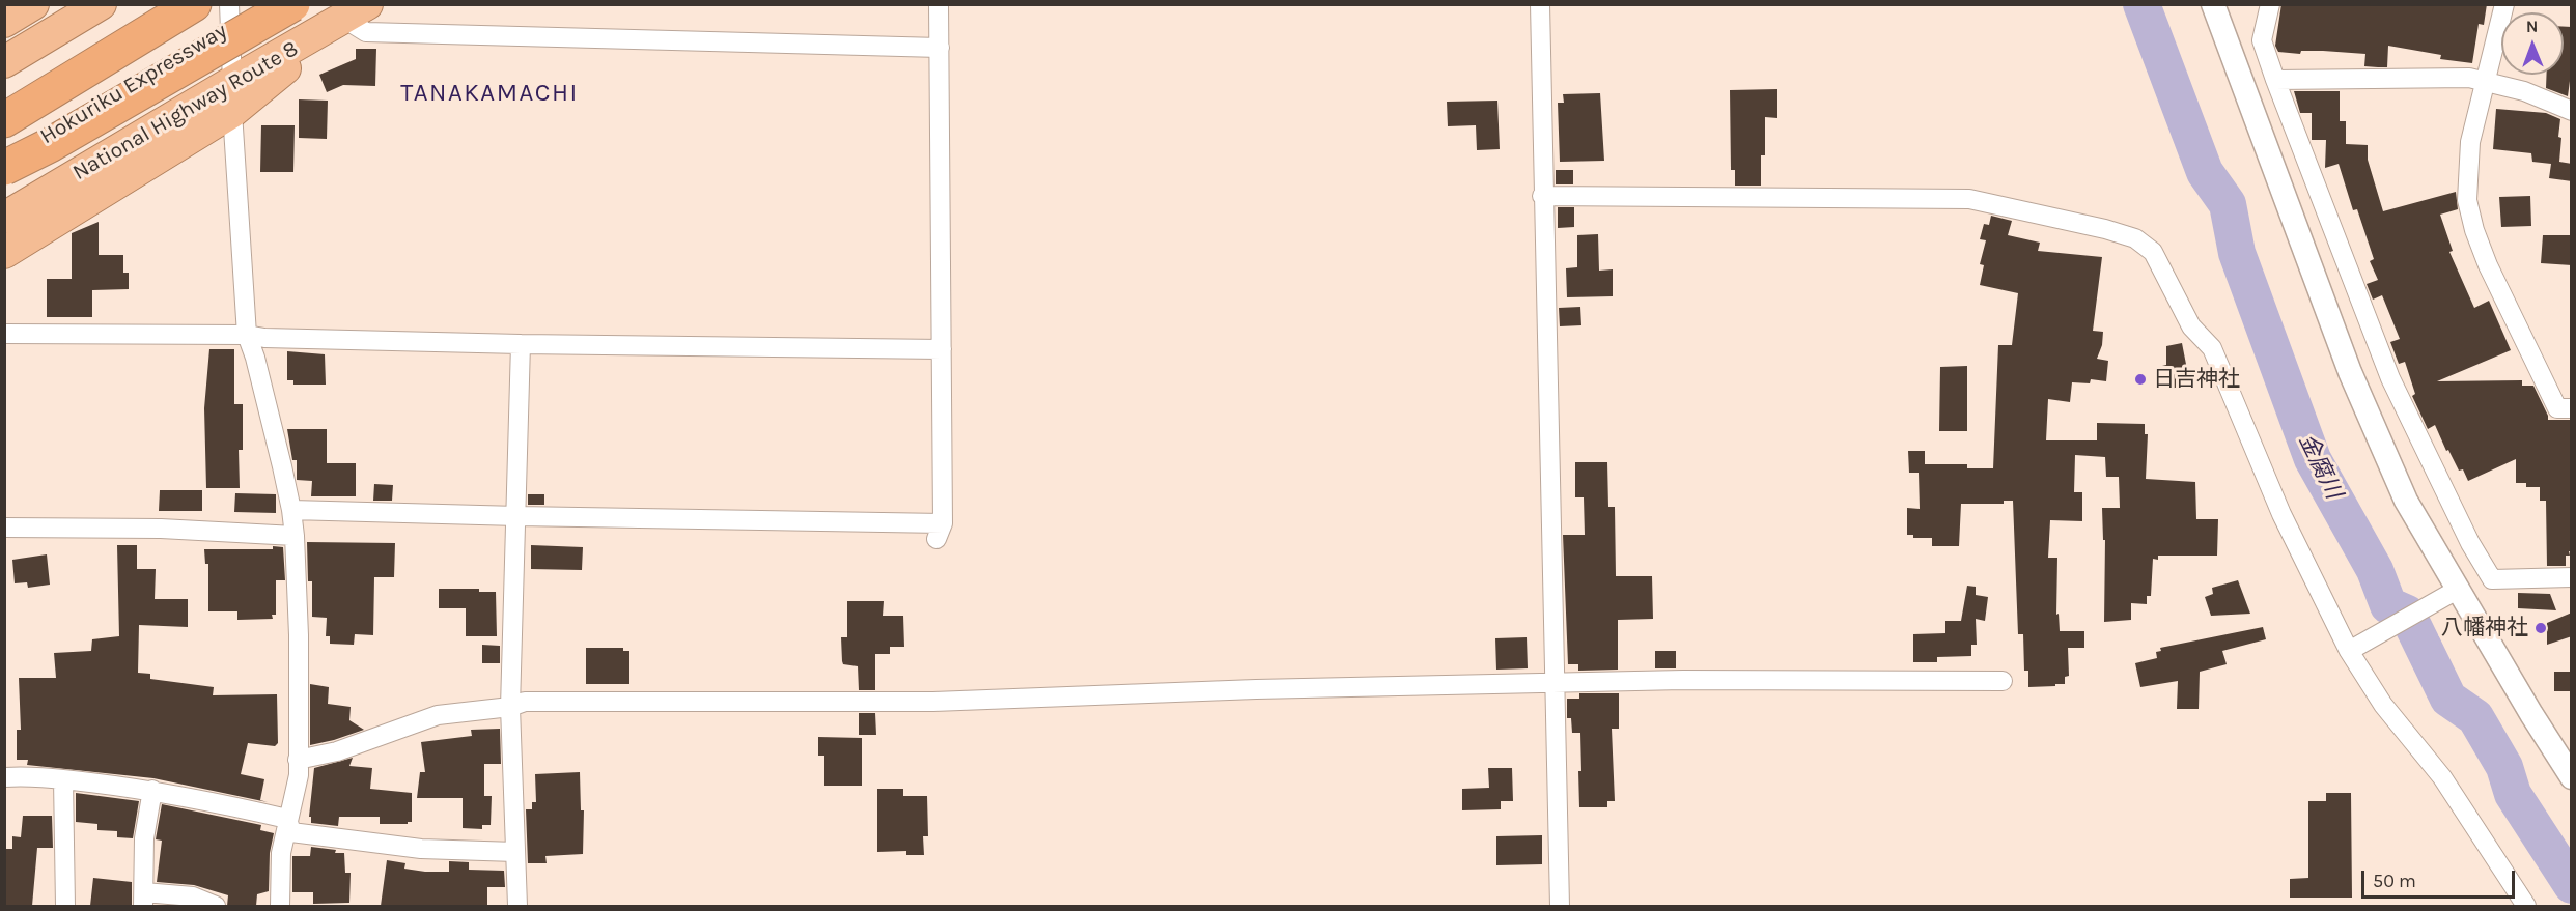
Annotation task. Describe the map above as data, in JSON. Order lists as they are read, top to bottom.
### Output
{
  "streets": {
    "highway": ["Hokuriku Expressway", "National Highway Route 8"]
  },
  "districts": ["TANAKAMACHI"],
  "water": ["金腐川"],
  "places": ["日吉神社", "八幡神社"],
  "scale_bar": "50 m",
  "north": "top"
}
